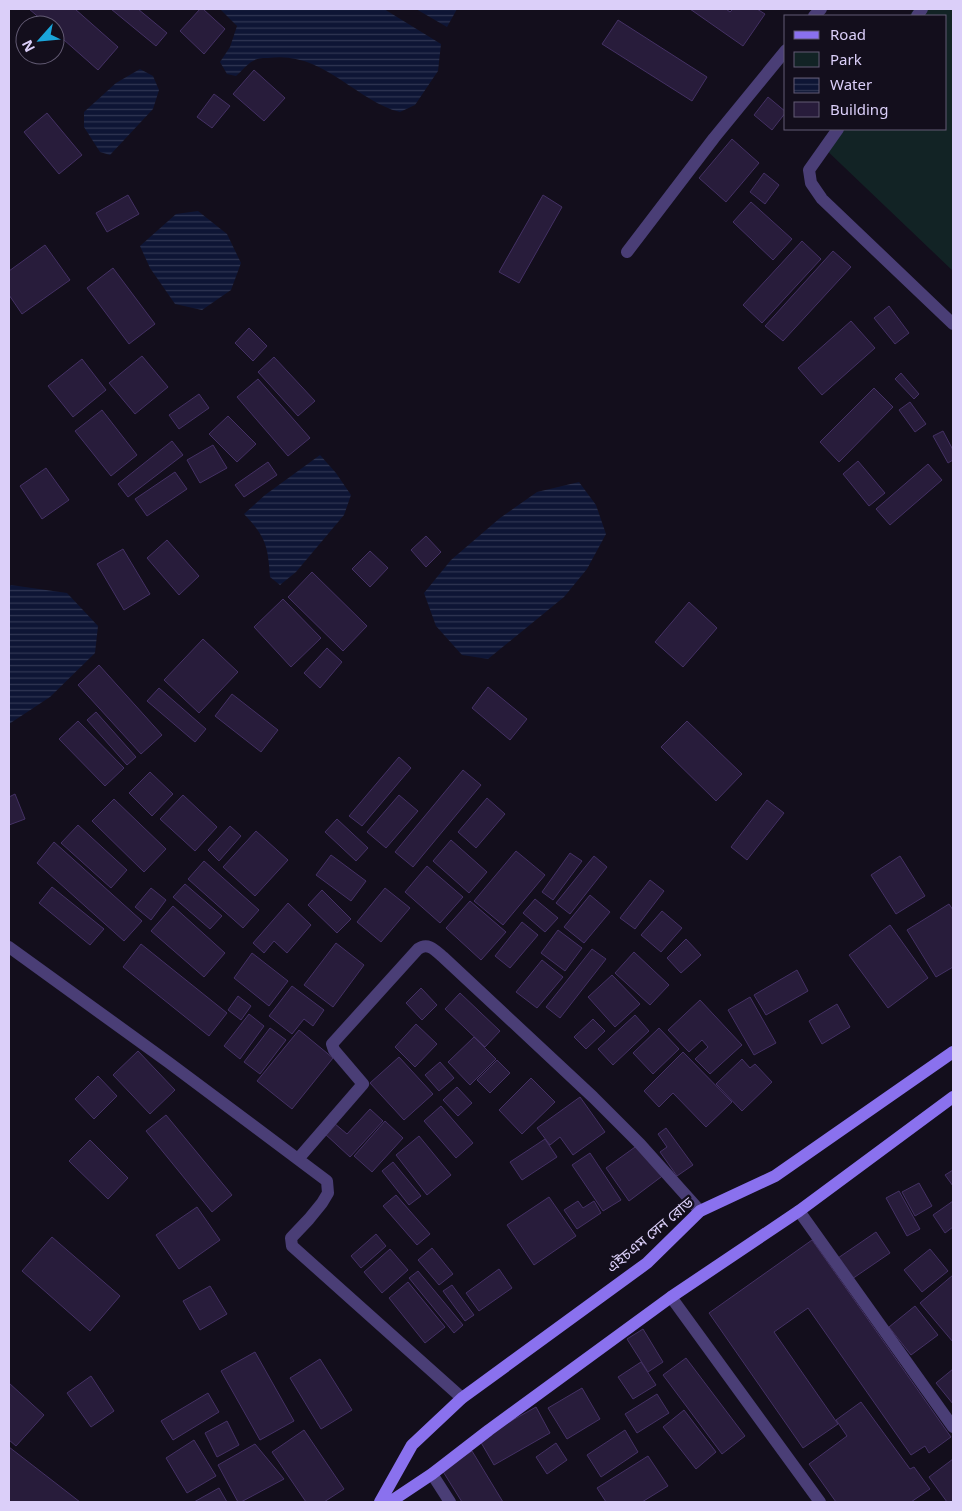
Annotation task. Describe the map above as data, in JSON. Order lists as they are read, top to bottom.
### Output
{
  "streets": {
    "main road": ["এইচএম সেন রোড"]
  },
  "legend": [
    "Road",
    "Park",
    "Water",
    "Building"
  ],
  "north": "bottom left"
}
